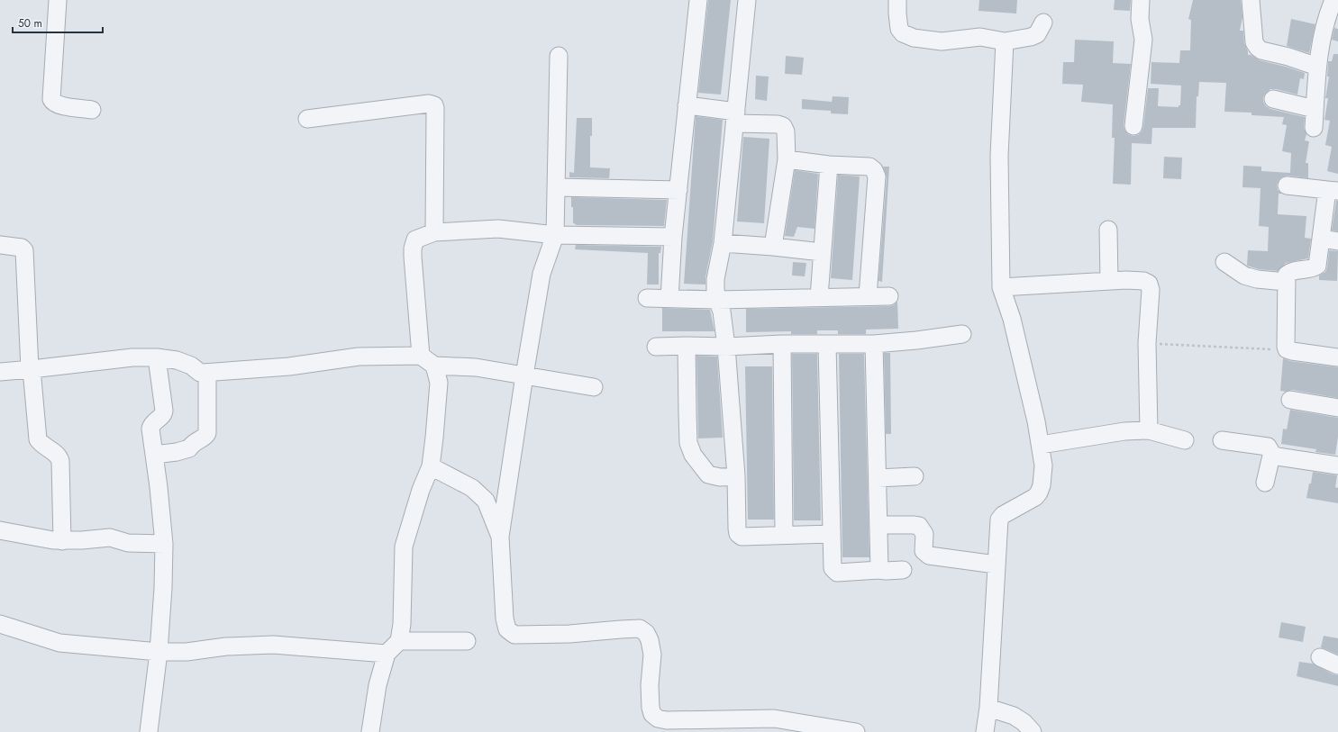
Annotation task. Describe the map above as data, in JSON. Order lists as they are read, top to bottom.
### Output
{
  "scale_bar": "50 m"
}
